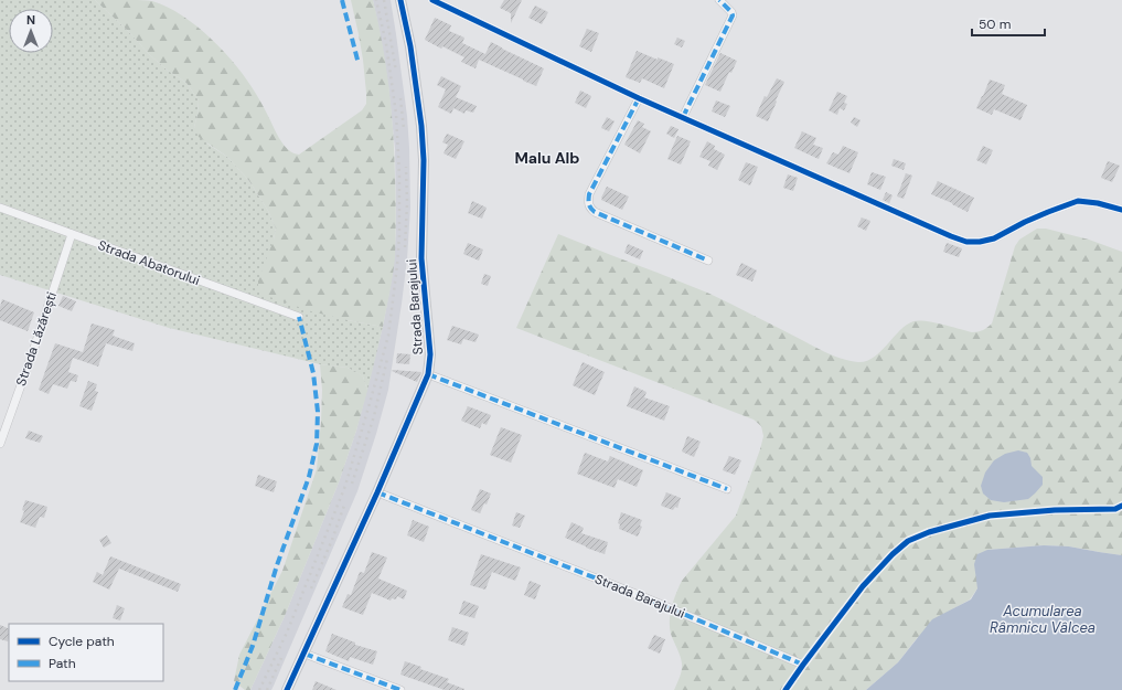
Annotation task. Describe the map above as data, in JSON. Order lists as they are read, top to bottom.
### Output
{
  "streets": {
    "street": ["Strada Abatorului", "Strada Barajului", "Strada Lăzărești"]
  },
  "crossings": [
    ["Strada Abatorului", "Strada Lăzărești"]
  ],
  "districts": ["Malu Alb"],
  "water": ["Acumularea Râmnicu Vâlcea"],
  "legend": ["Cycle path", "Path"],
  "scale_bar": "50 m",
  "north": "top"
}
